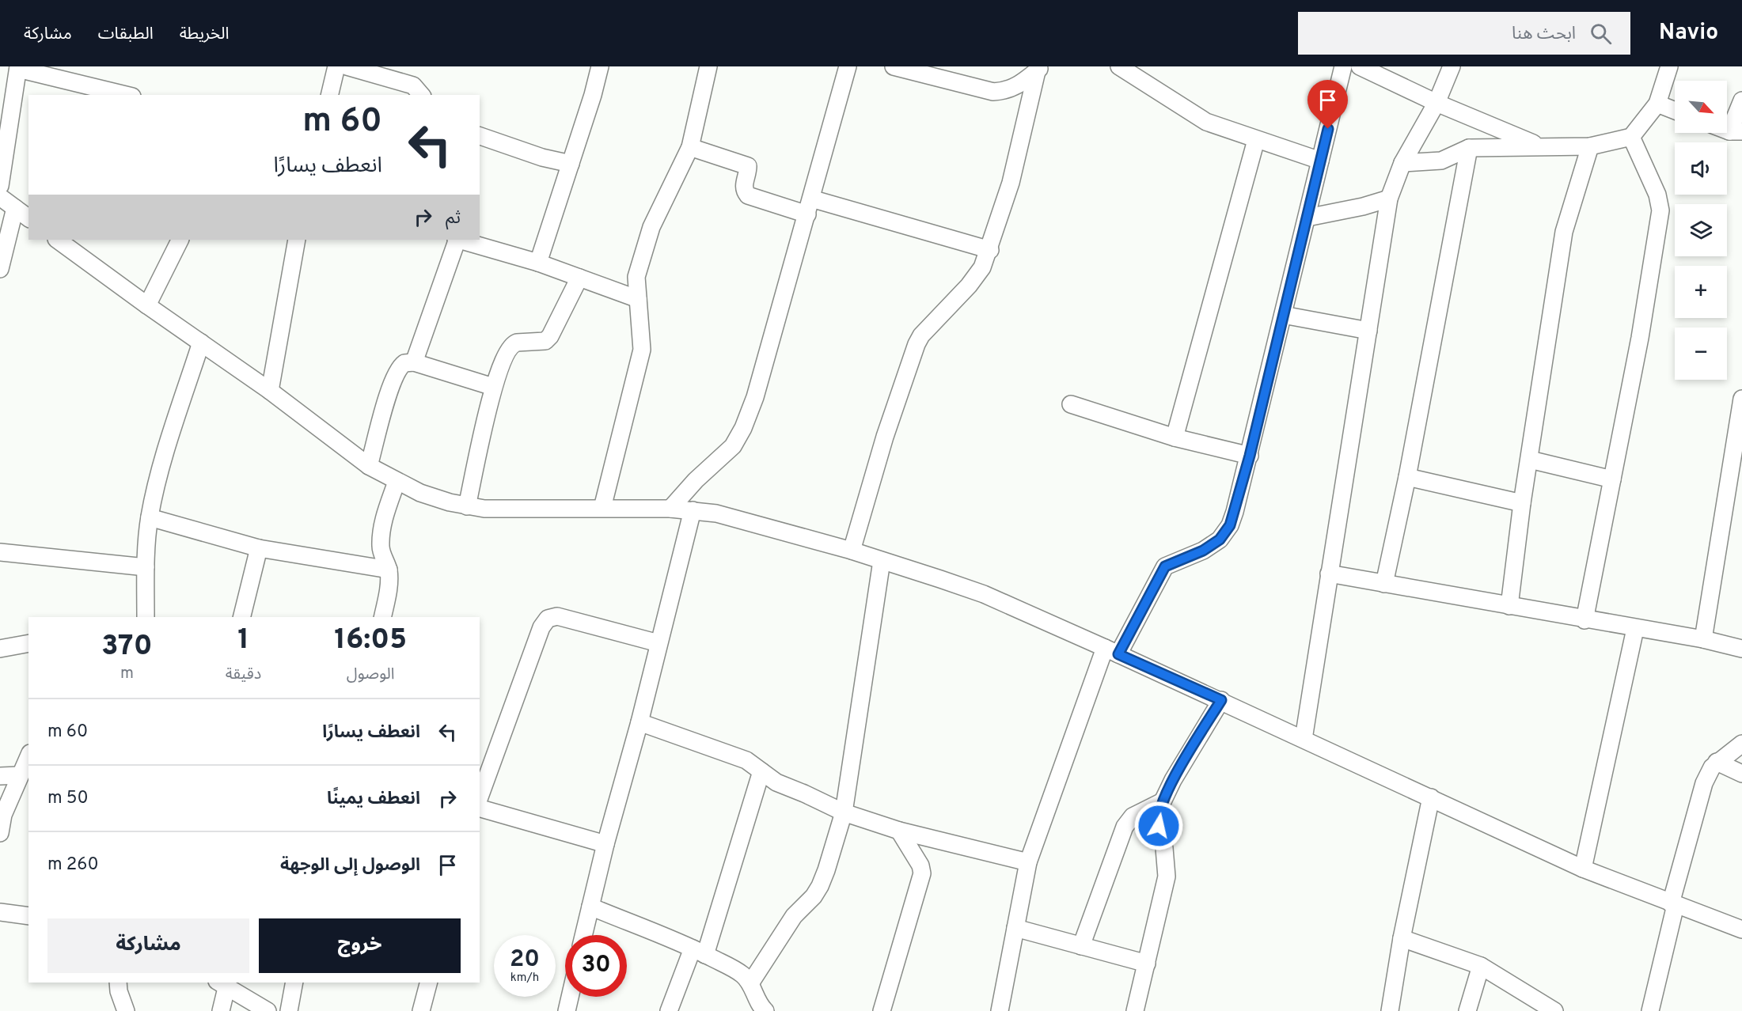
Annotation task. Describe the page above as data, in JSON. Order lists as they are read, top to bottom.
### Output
{
  "north": "bottom right",
  "page": {
    "header": "Navio",
    "search": "ابحث هنا",
    "nav": ["الخريطة", "الطبقات", "مشاركة"],
    "map_buttons": ["+", "−"],
    "turn": ["60 m", "انعطف يسارًا"],
    "then": "ثم",
    "eta": [
      "16:05",
      "الوصول",
      "1",
      "دقيقة",
      "370",
      "m"
    ],
    "list": [
      {
        "name": "انعطف يسارًا",
        "value": "60 m"
      },
      {
        "name": "انعطف يمينًا",
        "value": "50 m"
      },
      {
        "name": "الوصول إلى الوجهة",
        "value": "260 m"
      }
    ],
    "buttons": ["خروج", "مشاركة"],
    "speed": "20 km/h",
    "limit": "30"
  }
}
